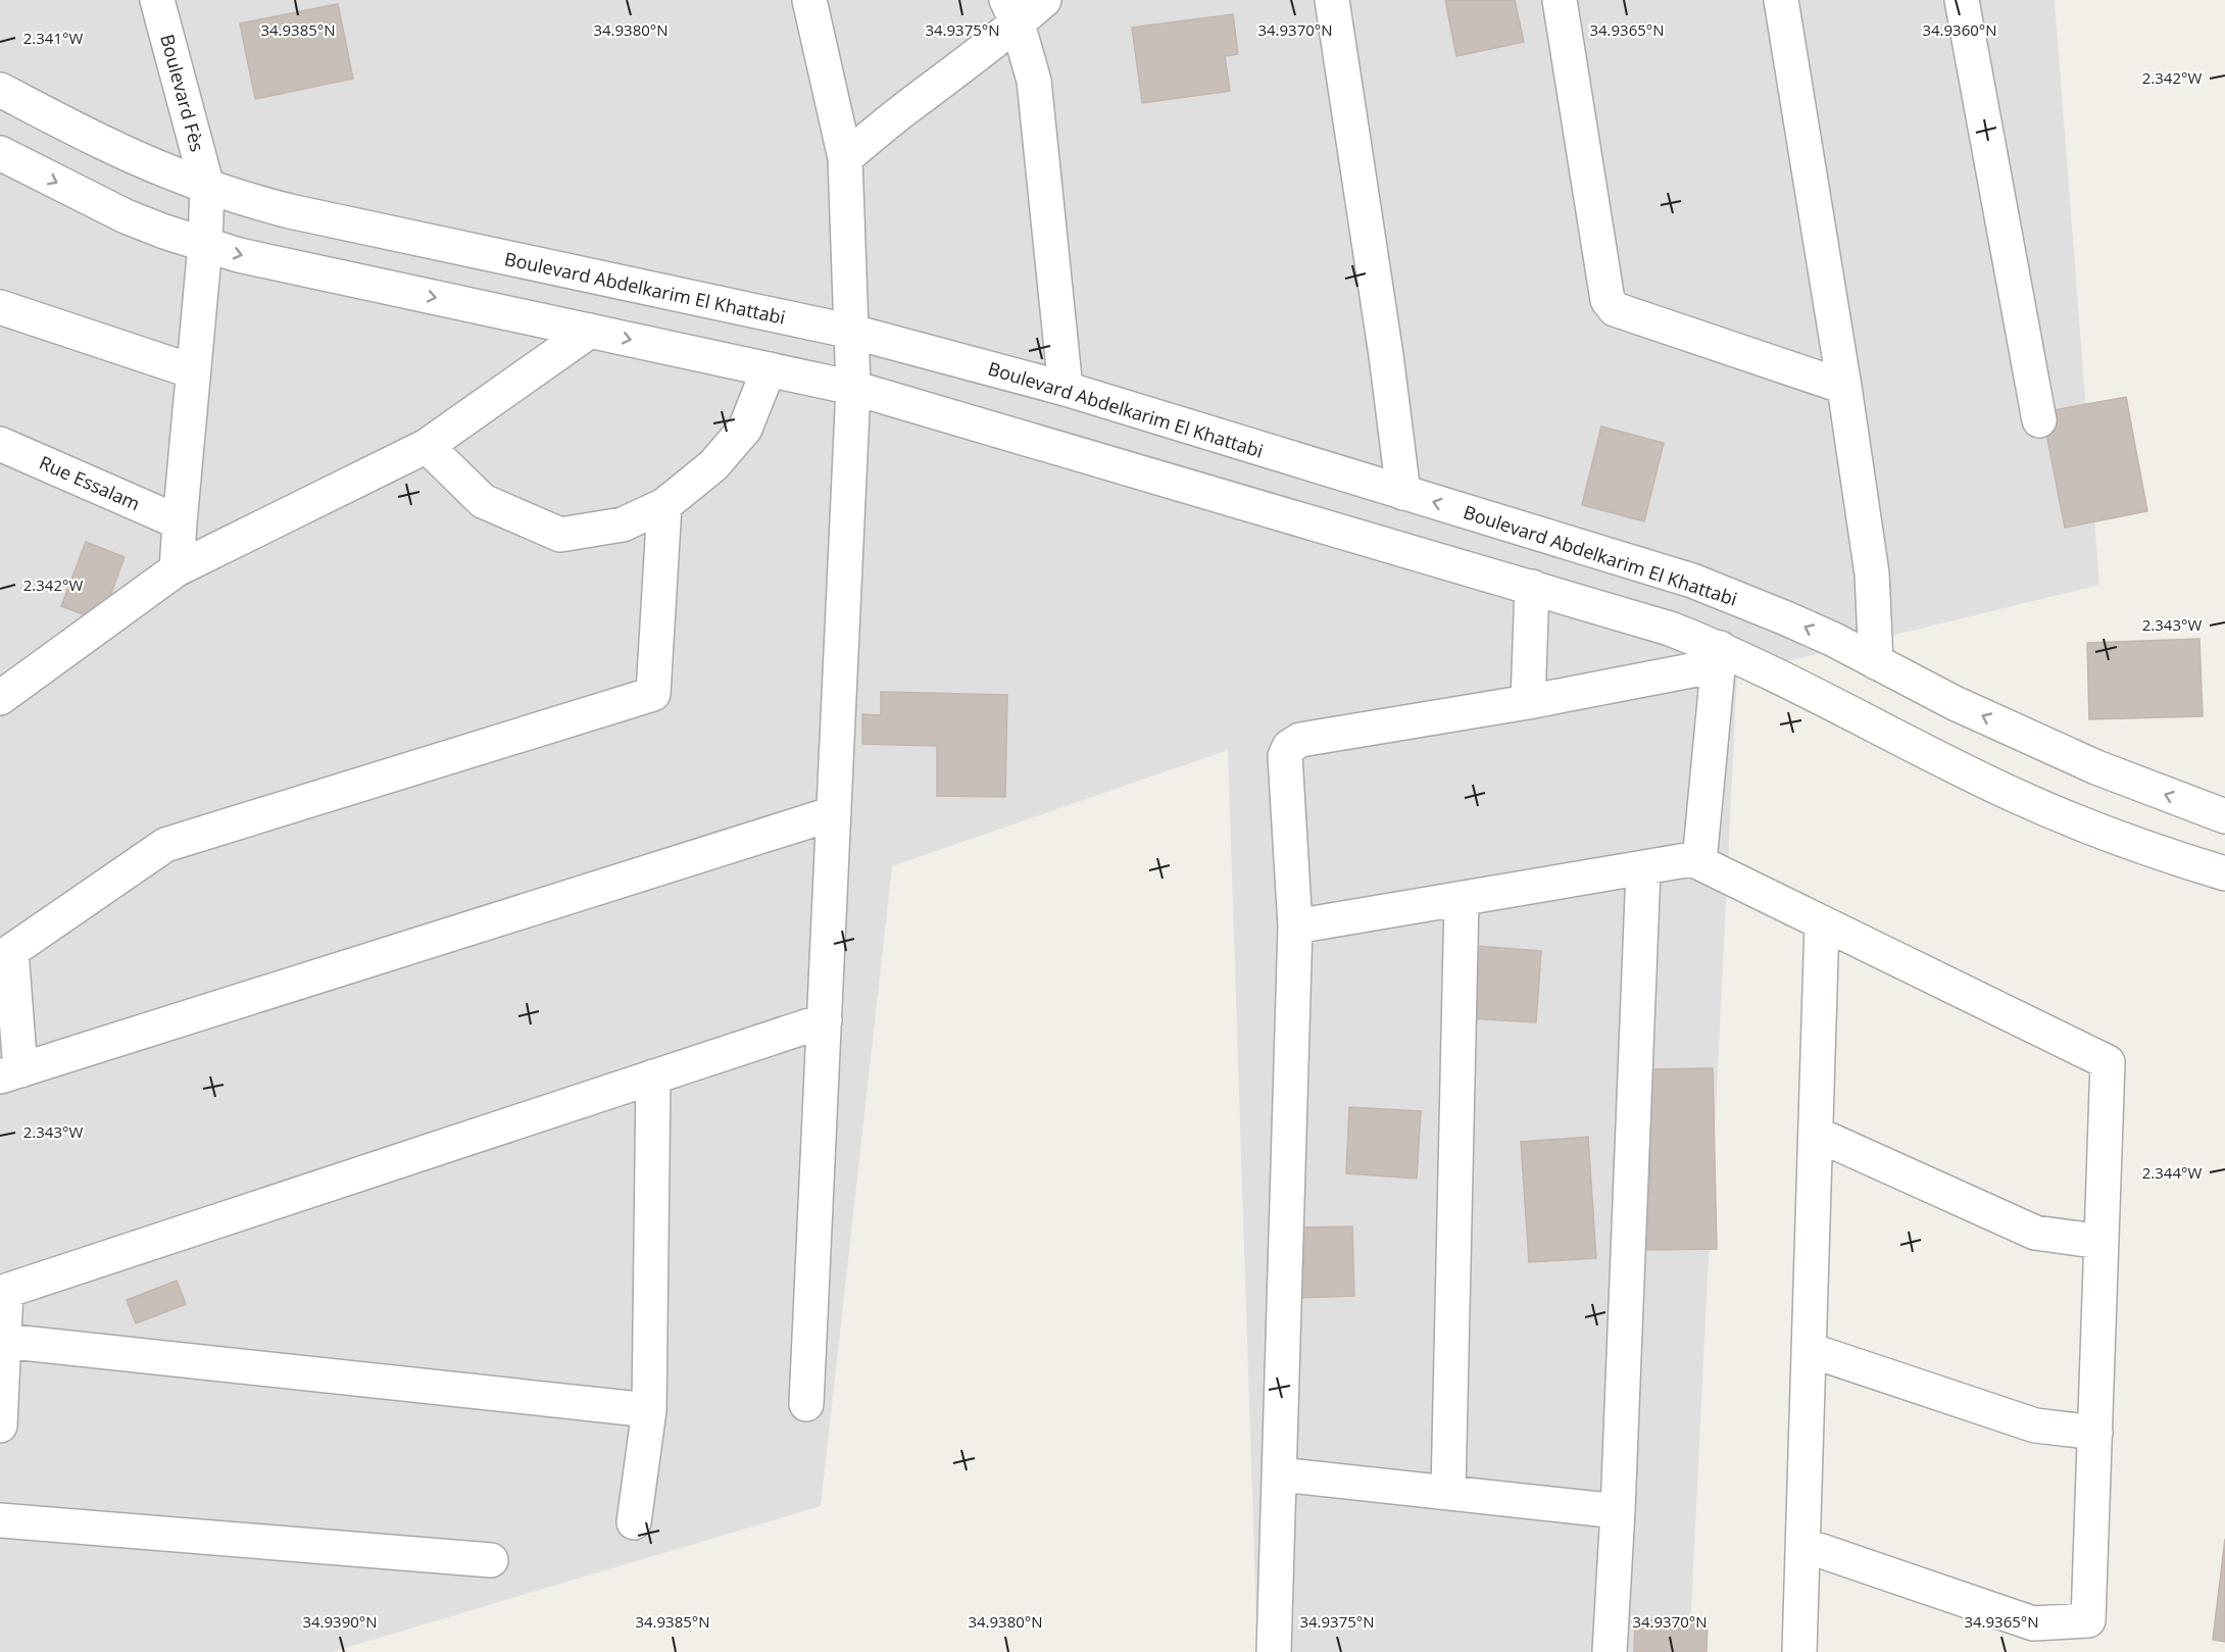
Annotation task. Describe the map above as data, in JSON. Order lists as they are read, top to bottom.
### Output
{
  "streets": {
    "street": ["Boulevard Fès", "Boulevard Abdelkarim El Khattabi", "Rue Essalam"]
  },
  "crossings": [
    ["Boulevard Fès", "Boulevard Abdelkarim El Khattabi"],
    ["Boulevard Fès", "Rue Essalam"]
  ],
  "coordinates": [
    "34.9385°N",
    "34.9380°N",
    "34.9375°N",
    "34.9370°N",
    "34.9365°N",
    "34.9360°N",
    "2.341°W",
    "2.342°W",
    "2.343°W",
    "2.344°W",
    "34.9390°N"
  ]
}
